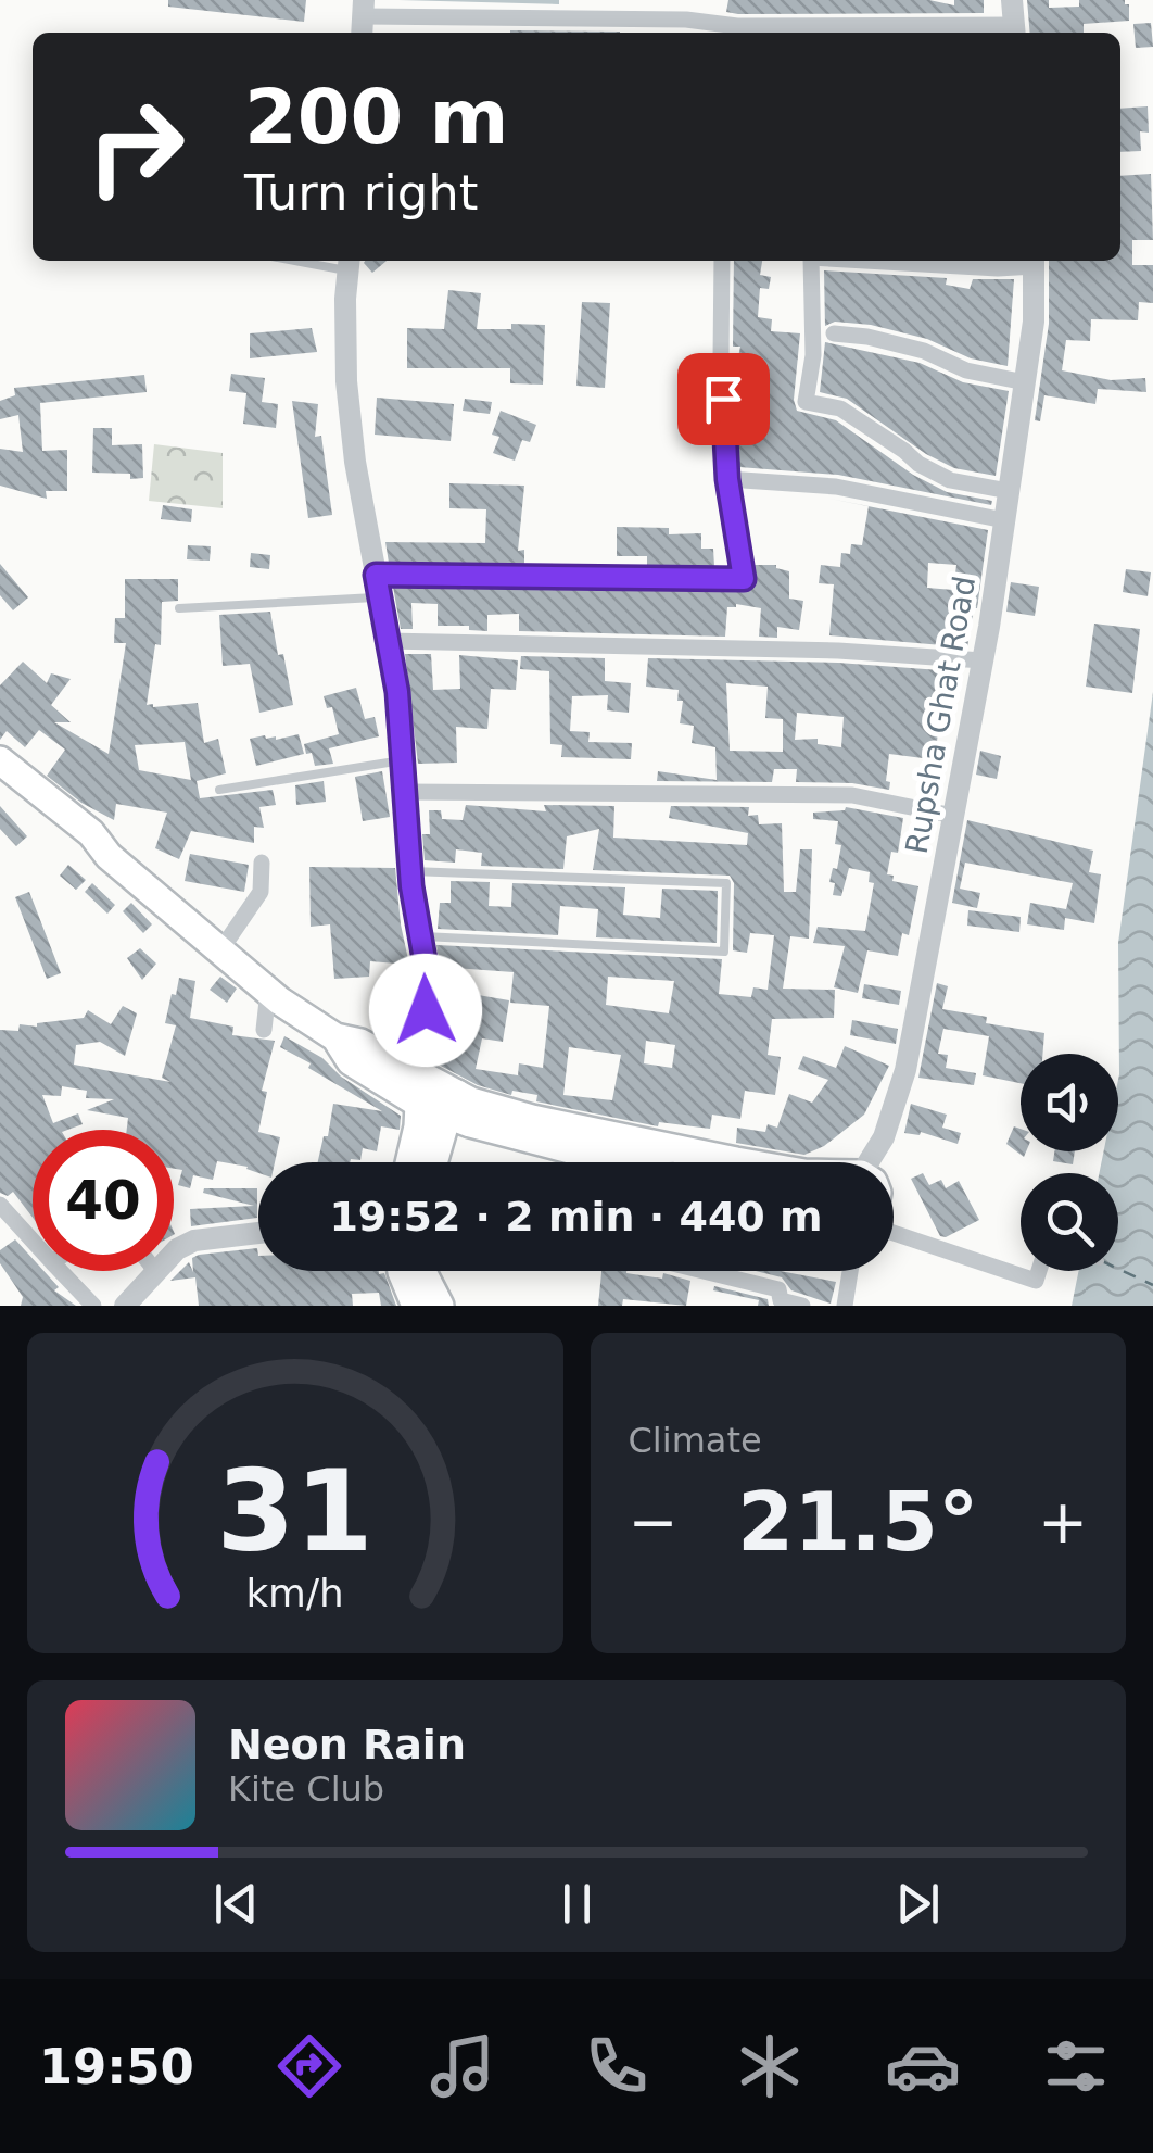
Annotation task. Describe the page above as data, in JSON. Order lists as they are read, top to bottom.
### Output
{
  "streets": {
    "street": ["Rupsha Ghat Road"]
  },
  "page": {
    "turn": ["200 m", "Turn right"],
    "limit": "40",
    "trip": "19:52 · 2 min · 440 m",
    "tile": "Climate",
    "heat": ["−", "21.5°", "+"],
    "song": ["Neon Rain", "Kite Club"],
    "tabs": "19:50",
    "gauge": ["31", "km/h"]
  }
}
